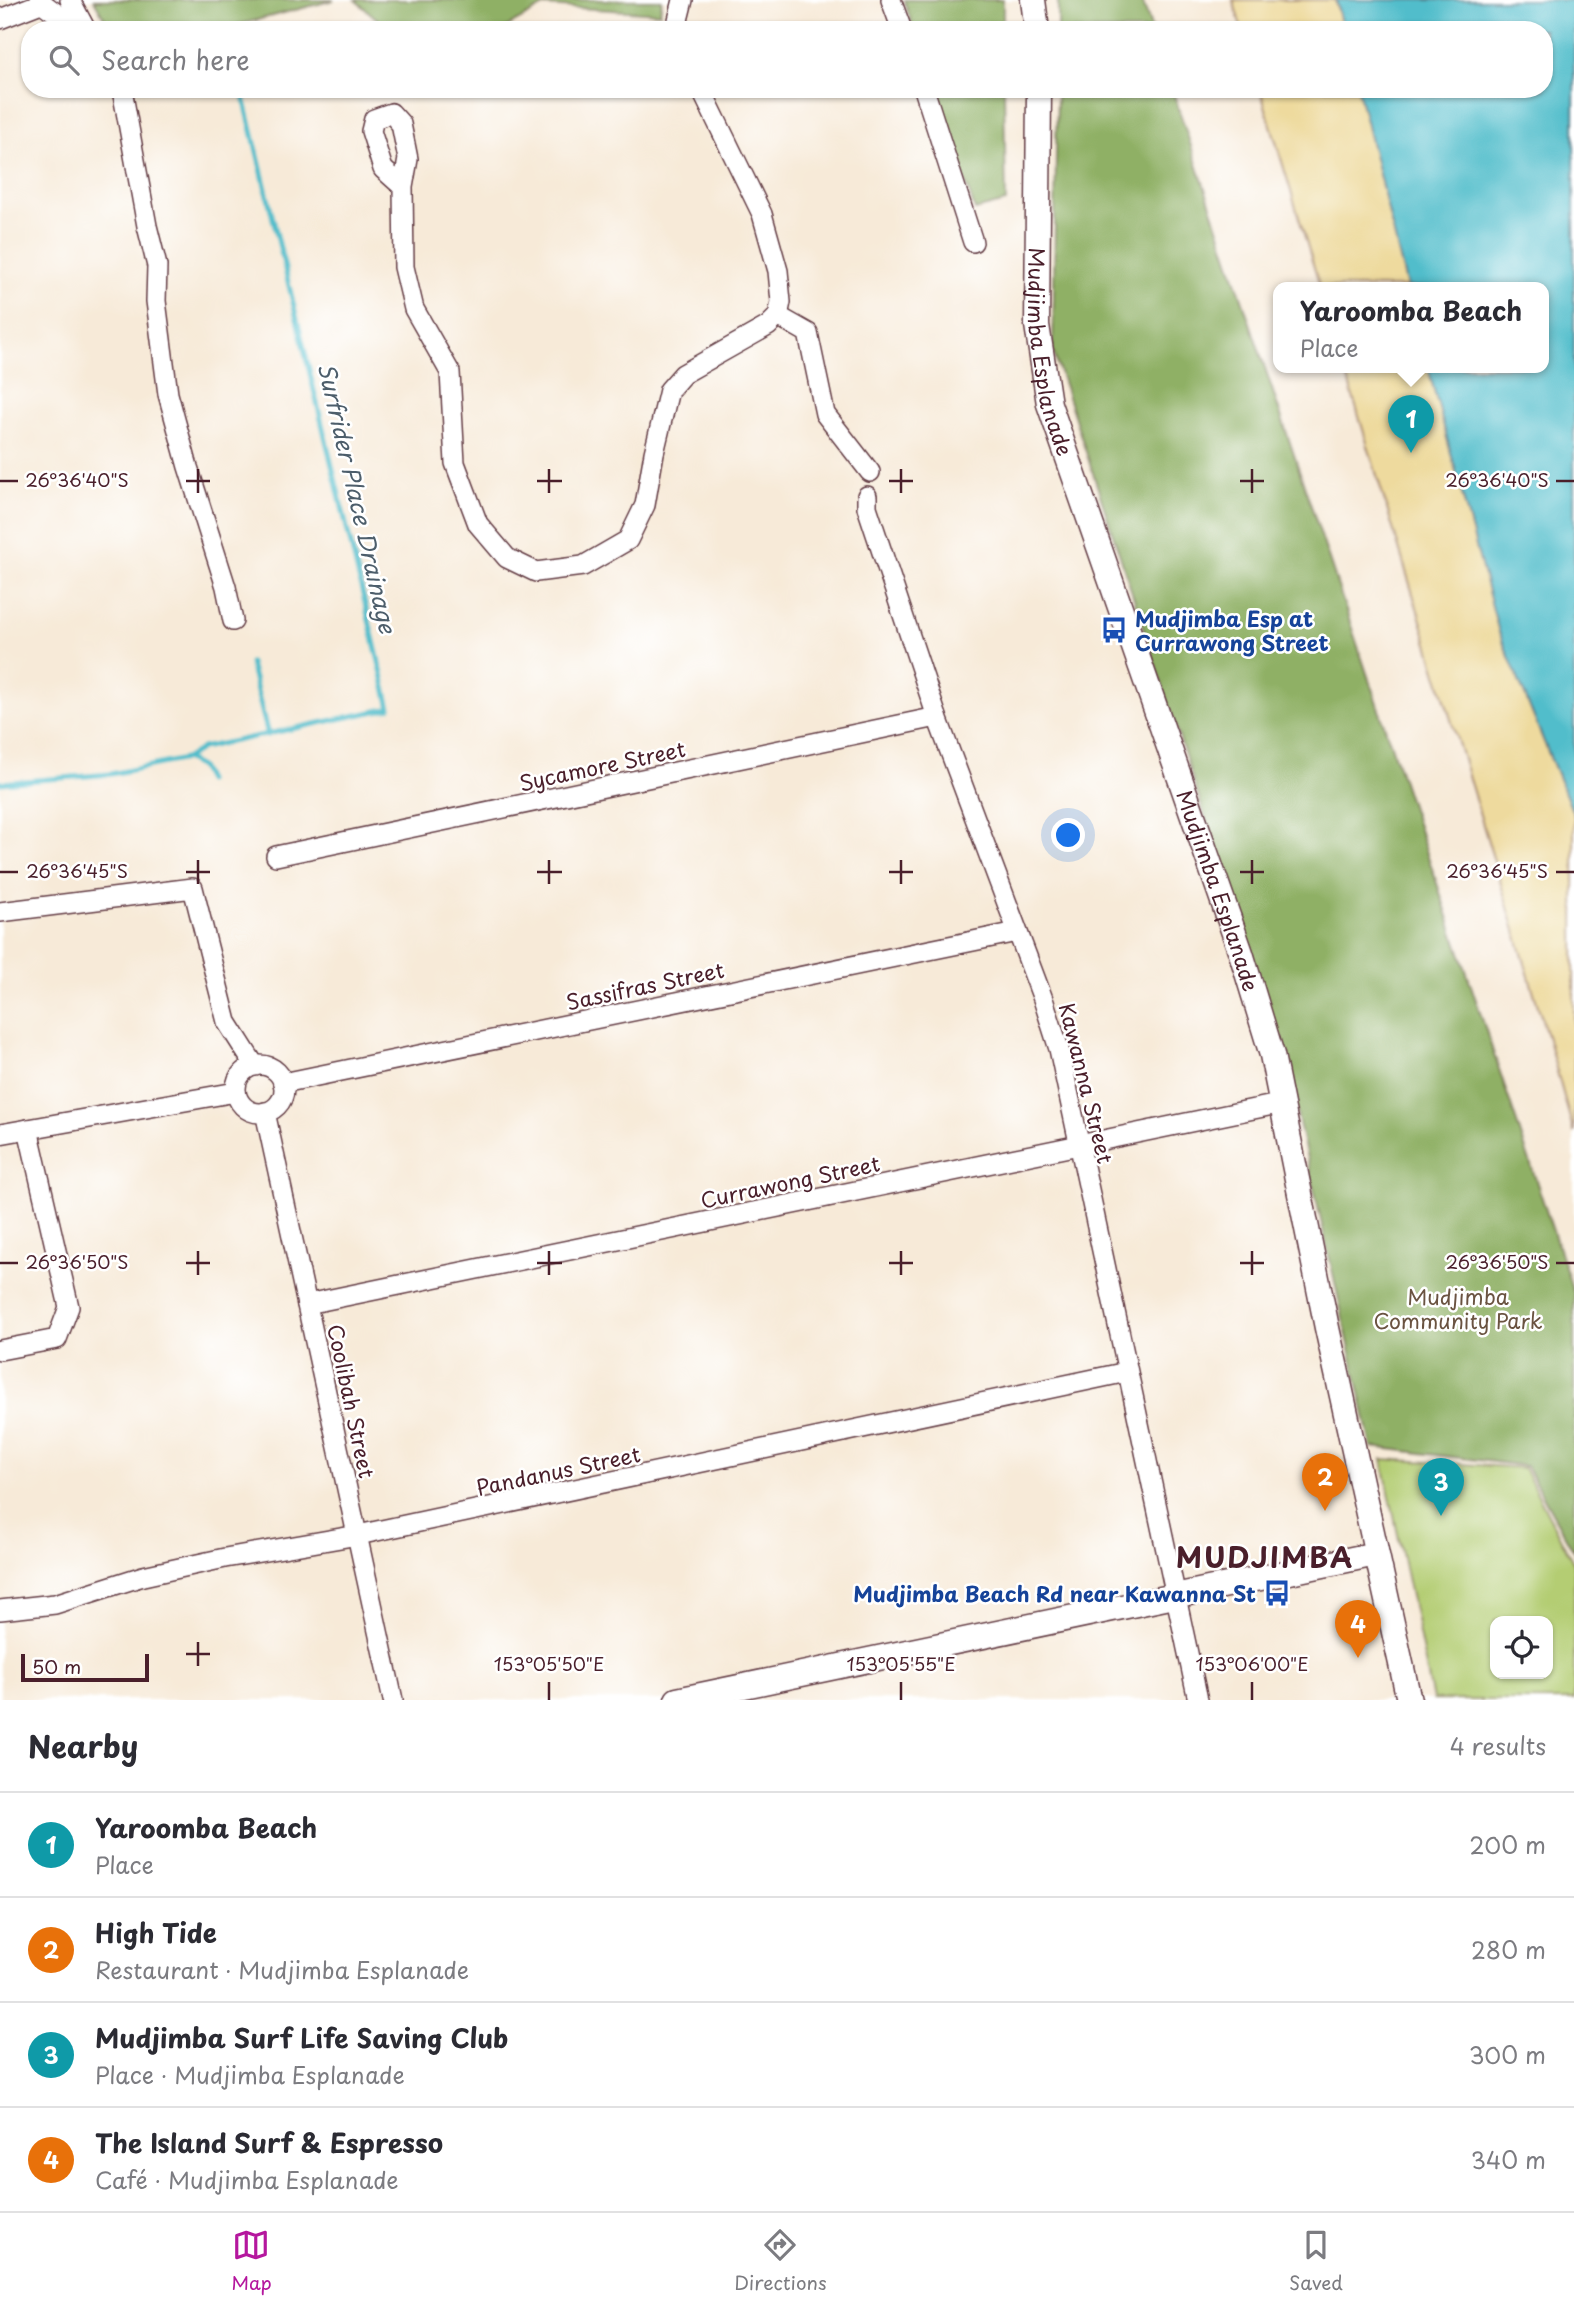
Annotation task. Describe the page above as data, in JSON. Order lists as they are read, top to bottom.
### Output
{
  "streets": {
    "street": [
      "Mudjimba Esplanade",
      "Sycamore Street",
      "Sassifras Street",
      "Kawanna Street",
      "Currawong Street",
      "Coolibah Street",
      "Pandanus Street"
    ]
  },
  "crossings": [
    ["Mudjimba Esplanade", "Currawong Street"],
    ["Sycamore Street", "Kawanna Street"],
    ["Sassifras Street", "Kawanna Street"],
    ["Sassifras Street", "Coolibah Street"],
    ["Kawanna Street", "Currawong Street"],
    ["Kawanna Street", "Pandanus Street"],
    ["Currawong Street", "Coolibah Street"],
    ["Coolibah Street", "Pandanus Street"]
  ],
  "districts": ["MUDJIMBA"],
  "water": ["Surfrider Place Drainage"],
  "parks": ["Mudjimba Community Park"],
  "places": {
    "bus stop": ["Mudjimba Esp at Currawong Street", "Mudjimba Beach Rd near Kawanna St"]
  },
  "scale_bar": "50 m",
  "page": {
    "search": "Search here",
    "popup": ["Yaroomba Beach", "Place"],
    "pins": [
      "1",
      "2",
      "3",
      "4"
    ],
    "scale": "50 m",
    "heading": ["Nearby", "4 results"],
    "list": [
      {
        "mark": "1",
        "name": "Yaroomba Beach",
        "note": "Place",
        "value": "200 m"
      },
      {
        "mark": "2",
        "name": "High Tide",
        "note": "Restaurant · Mudjimba Esplanade",
        "value": "280 m"
      },
      {
        "mark": "3",
        "name": "Mudjimba Surf Life Saving Club",
        "note": "Place · Mudjimba Esplanade",
        "value": "300 m"
      },
      {
        "mark": "4",
        "name": "The Island Surf & Espresso",
        "note": "Café · Mudjimba Esplanade",
        "value": "340 m"
      }
    ],
    "nav": ["Map", "Directions", "Saved"]
  },
  "coordinates": [
    "26°36'40\"S",
    "26°36'45\"S",
    "26°36'50\"S",
    "153°05'50\"E",
    "153°05'55\"E",
    "153°06'00\"E"
  ]
}
